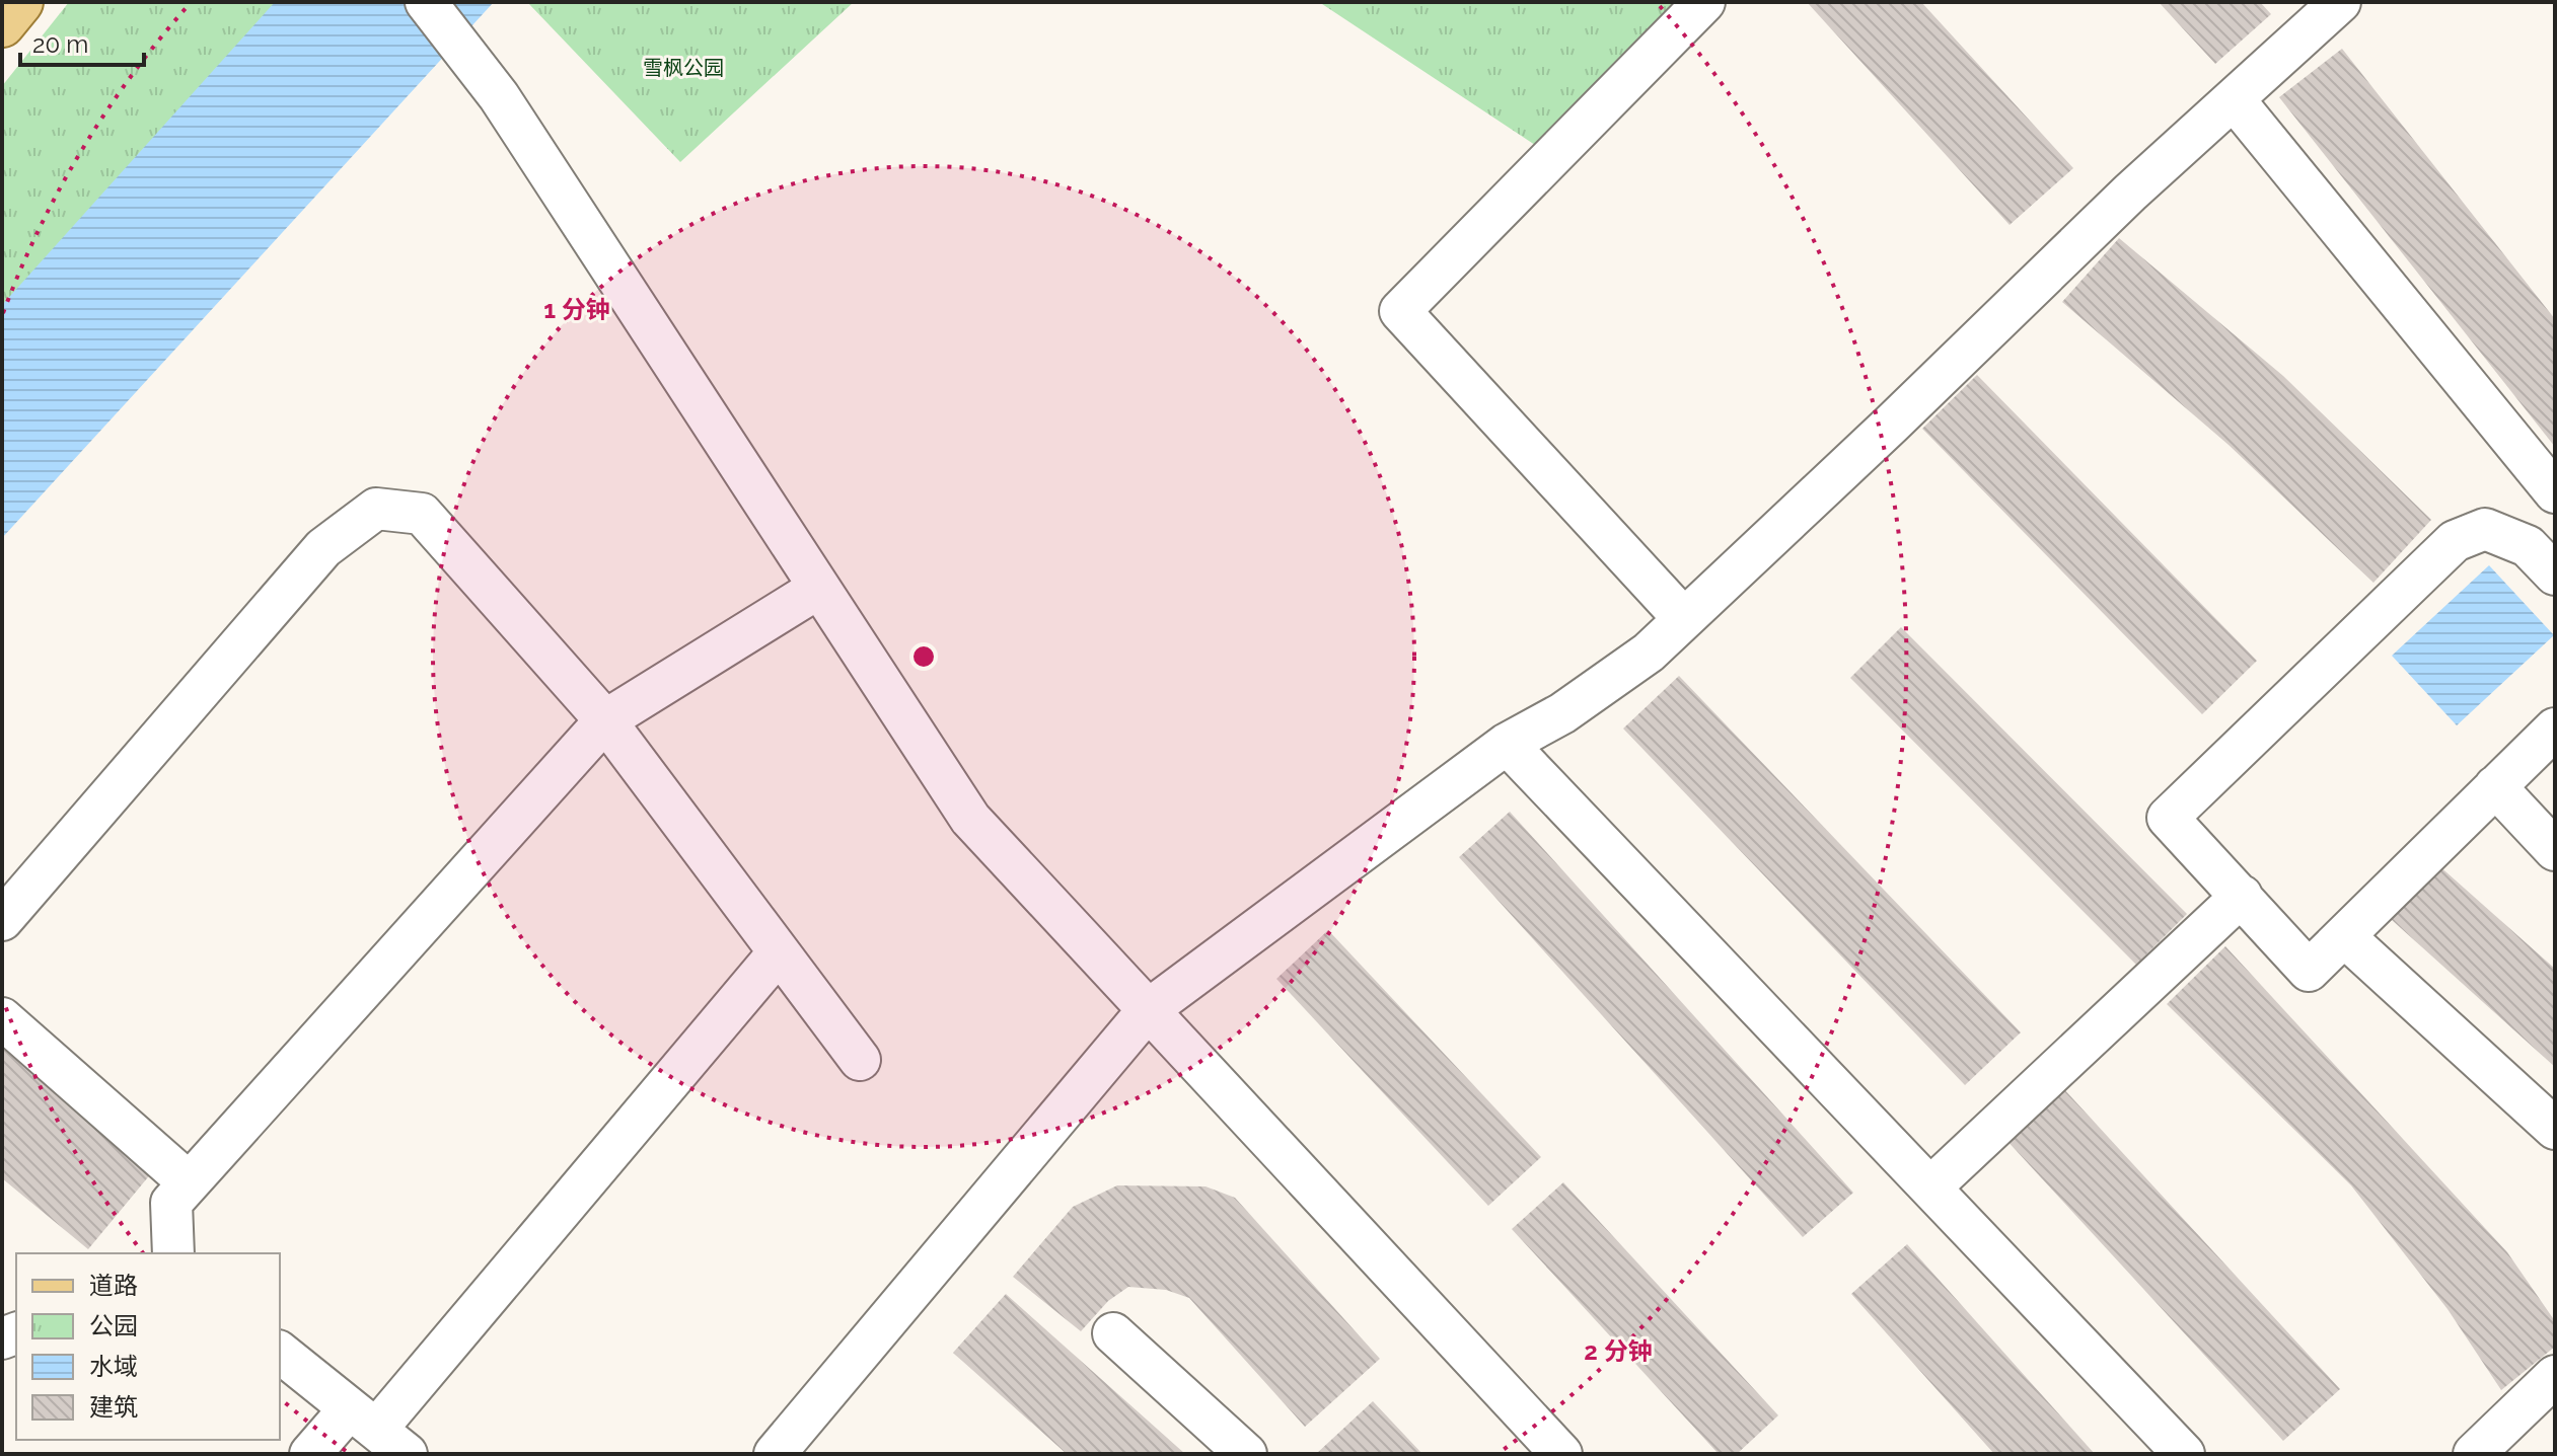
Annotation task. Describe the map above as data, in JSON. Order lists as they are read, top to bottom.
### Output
{
  "parks": ["雪枫公园"],
  "legend": [
    "道路",
    "公园",
    "水域",
    "建筑"
  ],
  "scale_bar": "20 m",
  "rings": ["1 分钟", "2 分钟"]
}
